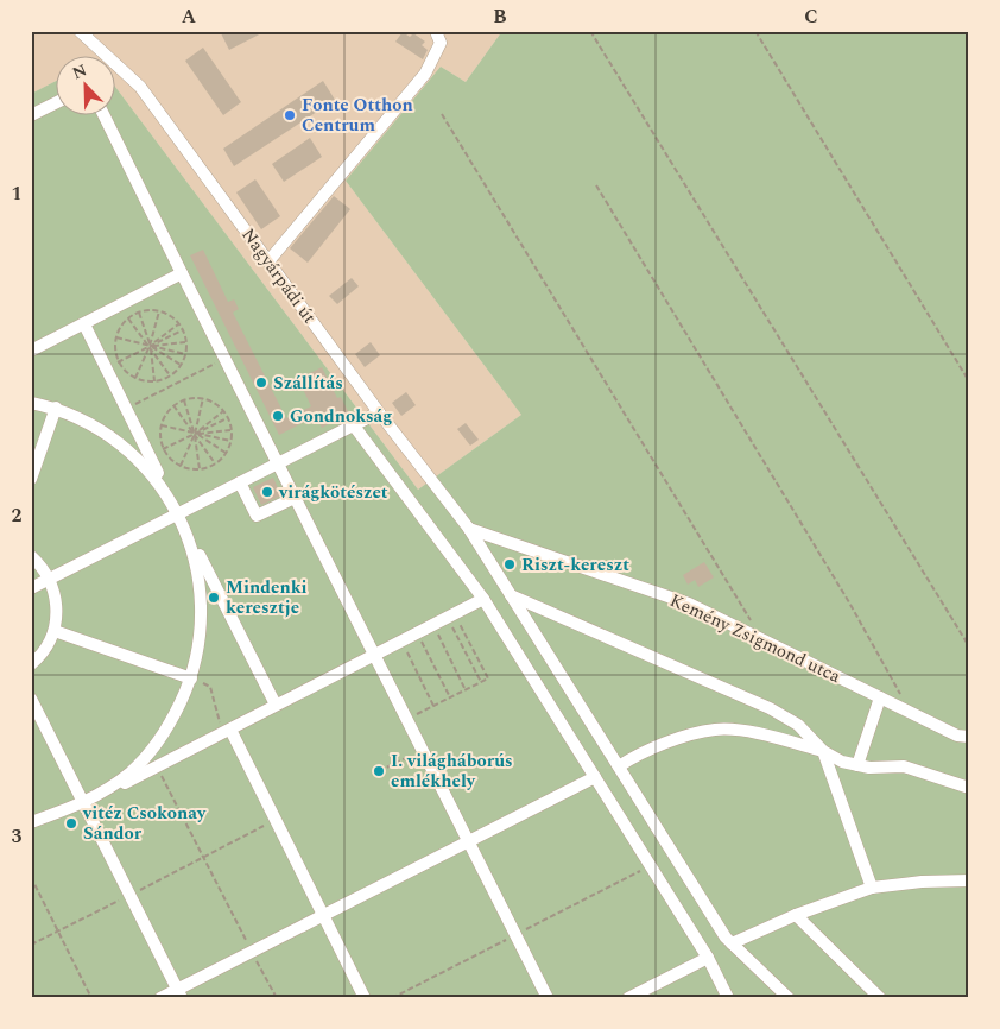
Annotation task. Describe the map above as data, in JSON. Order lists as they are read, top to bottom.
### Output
{
  "streets": {
    "street": ["Nagyárpádi út", "Kemény Zsigmond utca"]
  },
  "crossings": [
    ["Nagyárpádi út", "Kemény Zsigmond utca"]
  ],
  "places": [
    "Fonte Otthon Centrum",
    "Szállítás",
    "Gondnokság",
    "virágkötészet",
    "Riszt-kereszt",
    "Mindenki keresztje",
    "I. világháborús emlékhely",
    "vitéz Csokonay Sándor"
  ],
  "north": "top left",
  "grid": {
    "columns": ["A", "B", "C"],
    "rows": ["1", "2", "3"]
  }
}
